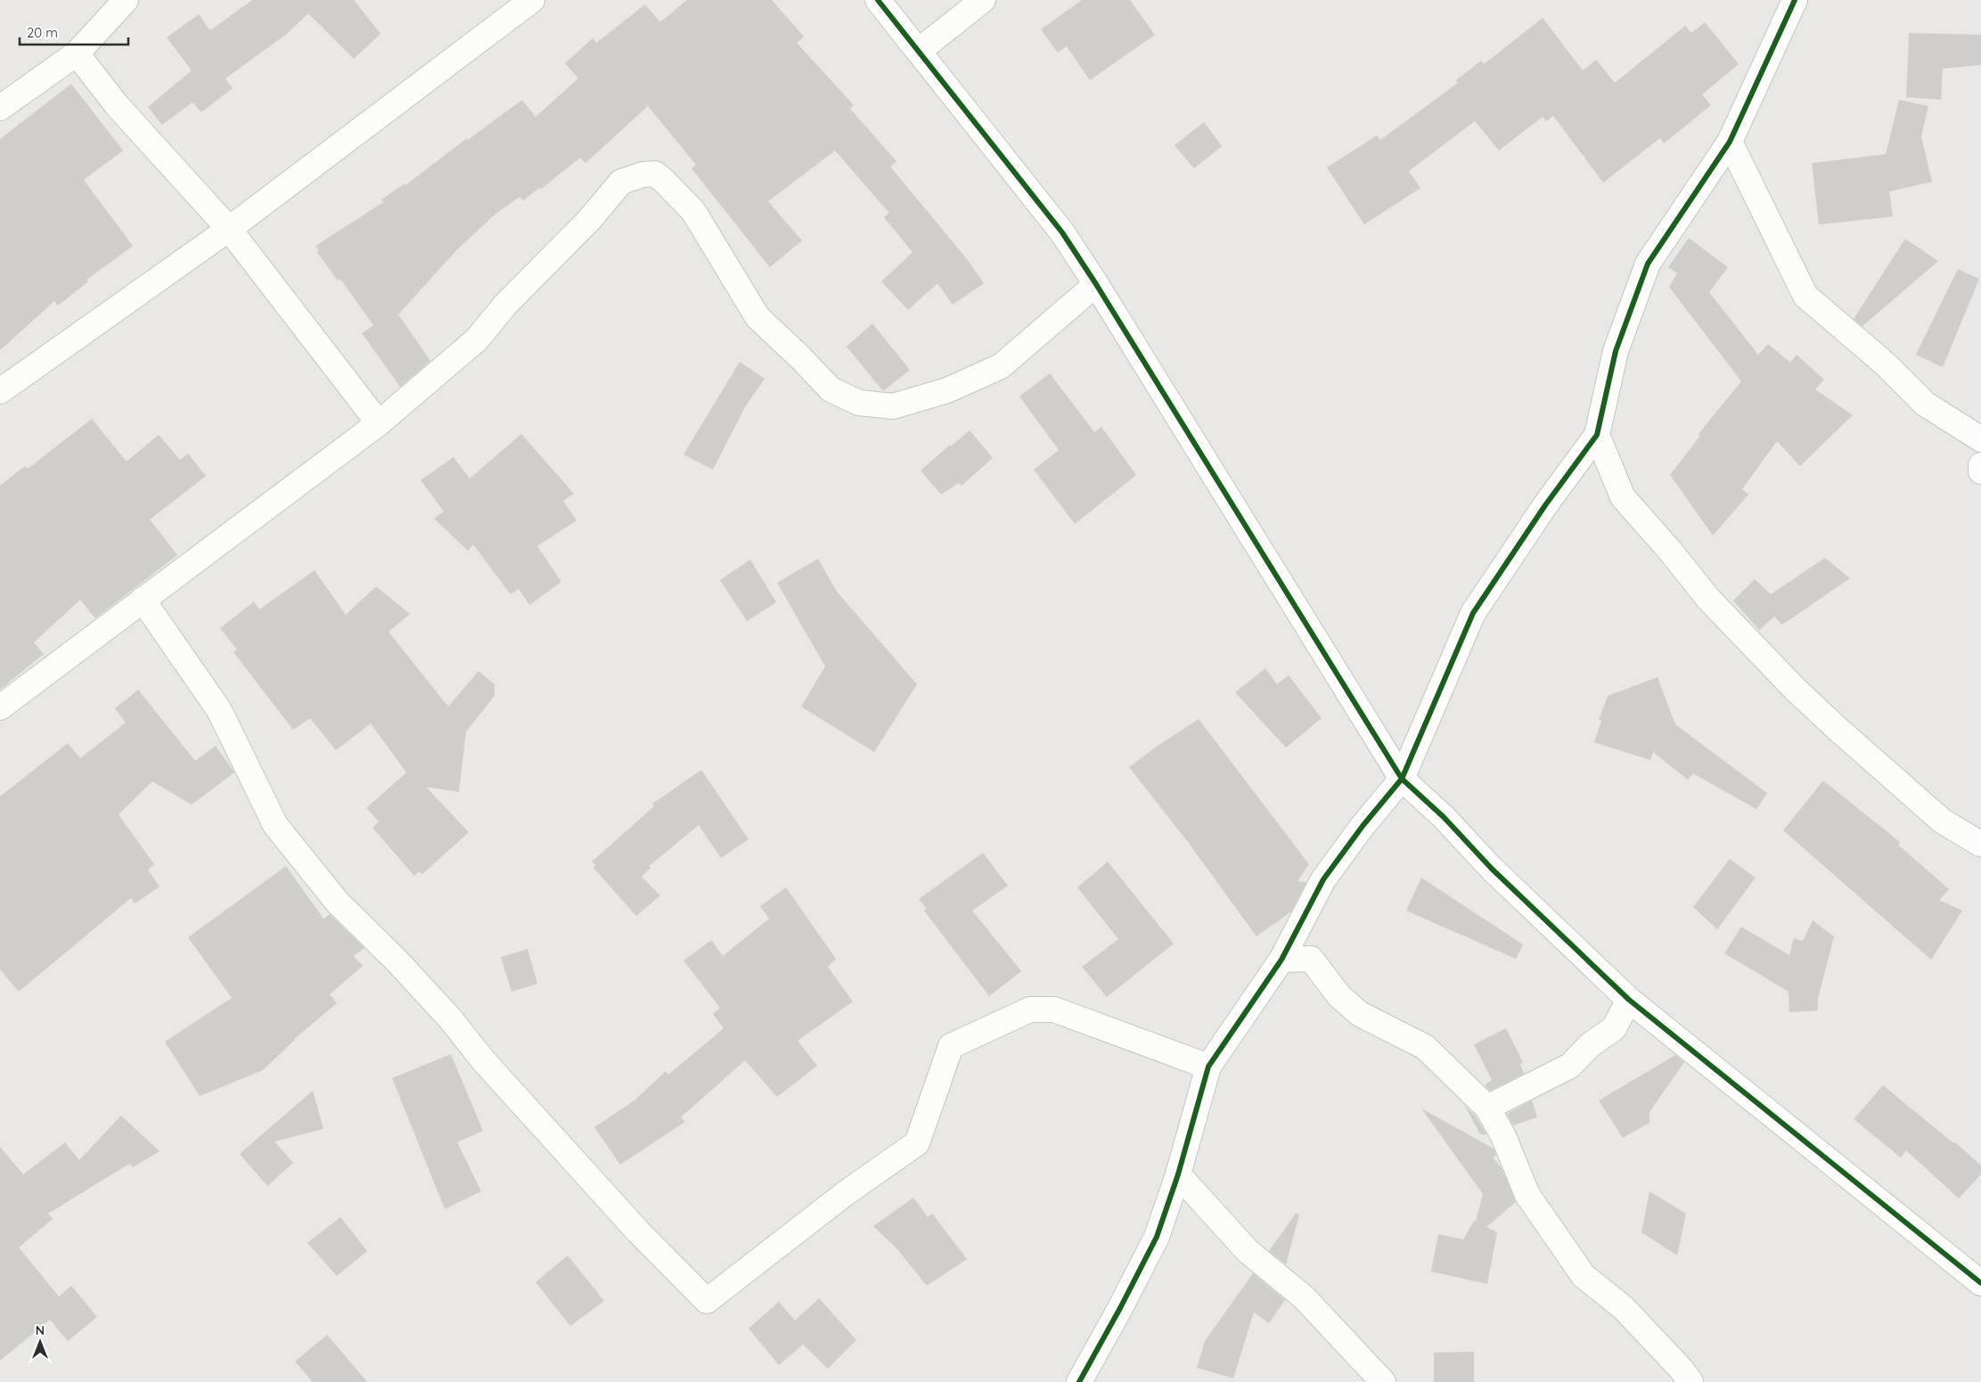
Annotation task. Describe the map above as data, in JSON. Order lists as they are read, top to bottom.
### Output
{
  "scale_bar": "20 m",
  "north": "top"
}
